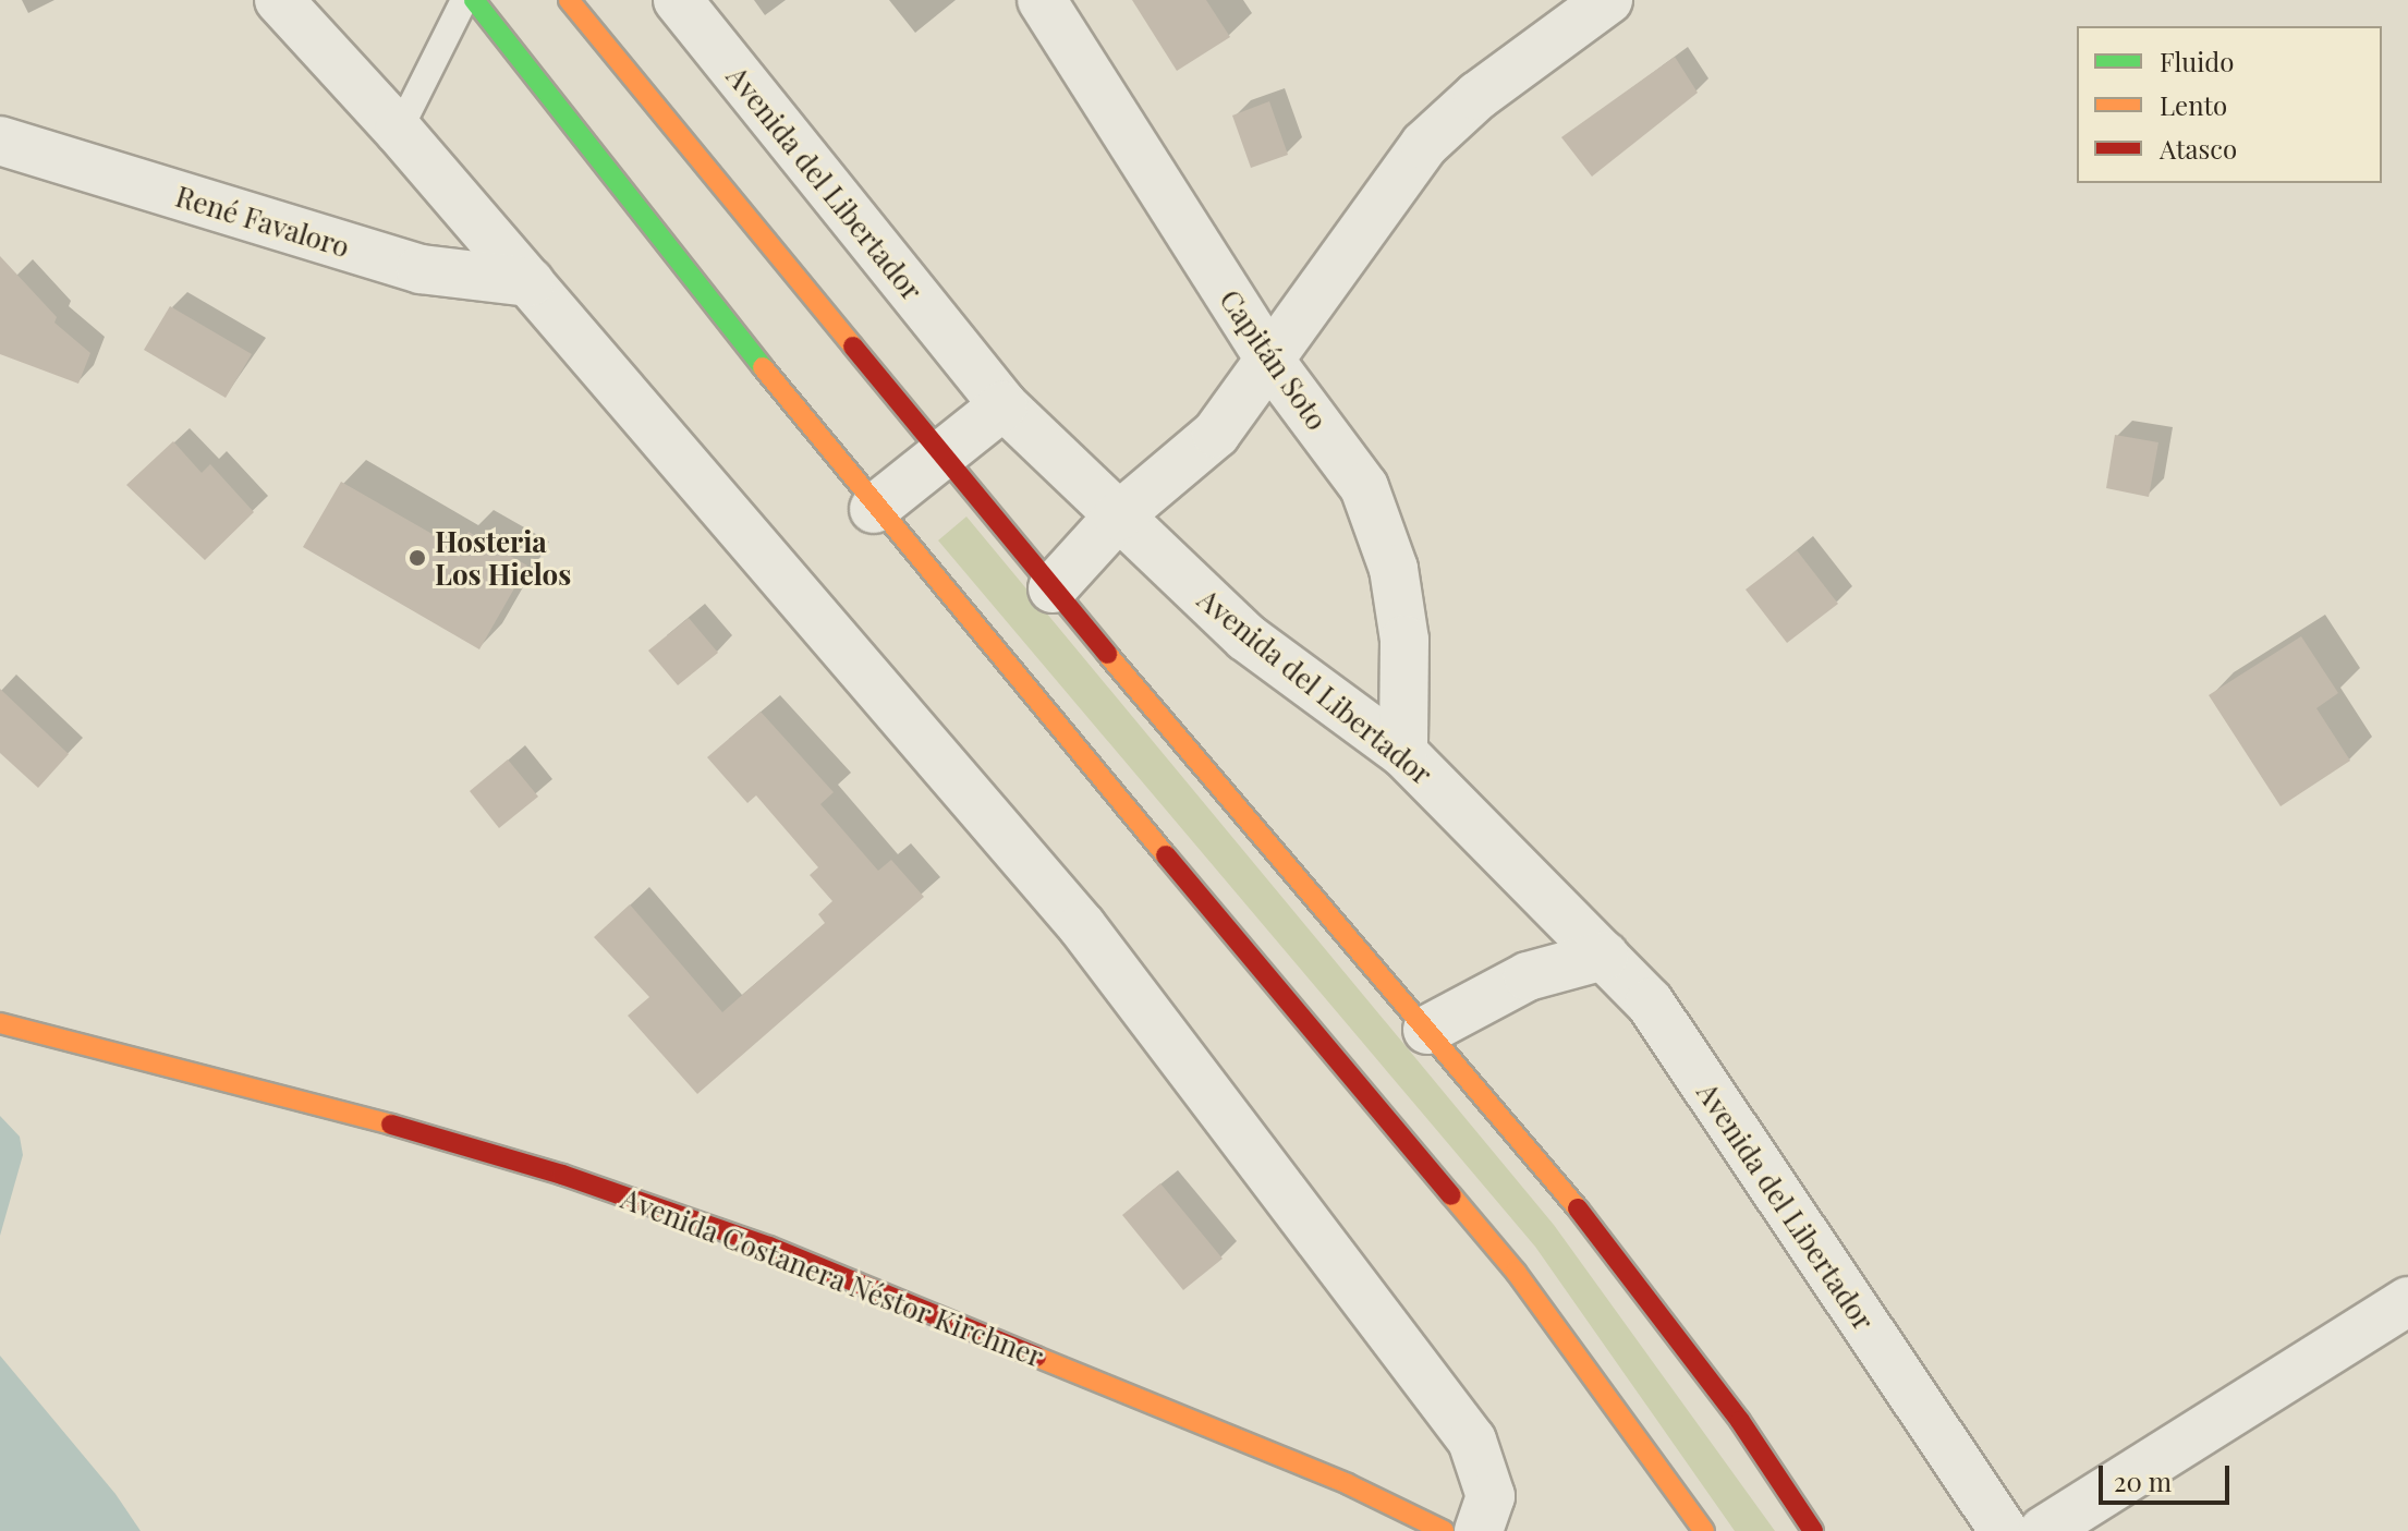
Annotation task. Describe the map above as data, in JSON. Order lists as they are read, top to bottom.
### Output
{
  "streets": {
    "main road": ["Avenida Costanera Néstor Kirchner"],
    "street": ["Avenida del Libertador", "René Favaloro", "Capitán Soto"]
  },
  "crossings": [
    ["Avenida del Libertador", "Capitán Soto"]
  ],
  "places": ["Hosteria Los Hielos"],
  "legend": ["Fluido", "Lento", "Atasco"],
  "scale_bar": "20 m"
}
